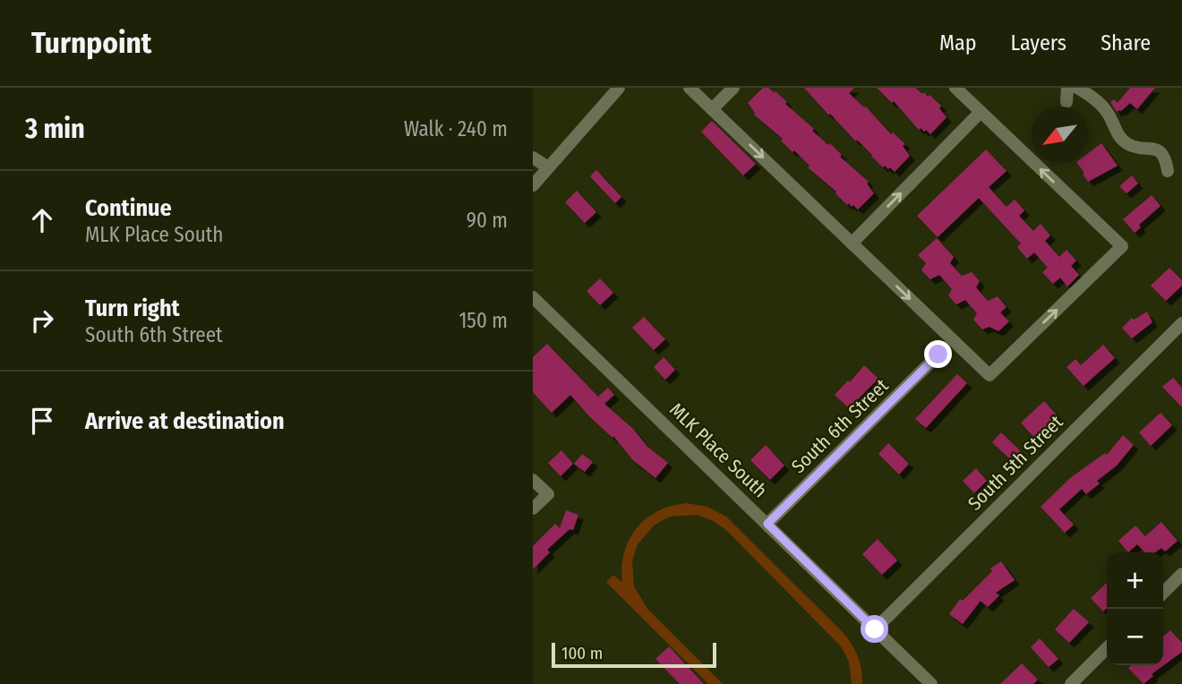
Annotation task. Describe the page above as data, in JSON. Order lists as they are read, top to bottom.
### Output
{
  "streets": {
    "street": ["South 6th Street", "MLK Place South", "South 5th Street"]
  },
  "crossings": [
    ["South 6th Street", "MLK Place South"],
    ["MLK Place South", "South 5th Street"]
  ],
  "scale_bar": "100 m",
  "north": "bottom left",
  "page": {
    "header": "Turnpoint",
    "nav": ["Map", "Layers", "Share"],
    "heading": ["3 min", "Walk · 240 m"],
    "list": [
      ["Continue", "MLK Place South", "90 m"],
      ["Turn right", "South 6th Street", "150 m"],
      "Arrive at destination"
    ],
    "map_buttons": ["+", "−"],
    "scale": "100 m"
  }
}
